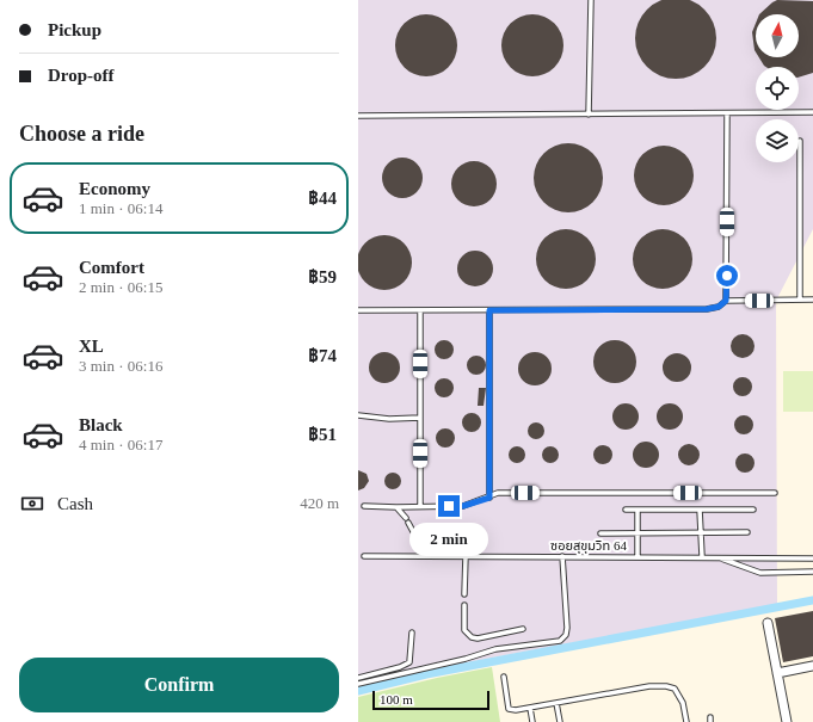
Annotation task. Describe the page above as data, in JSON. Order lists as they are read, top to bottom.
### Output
{
  "streets": {
    "lane": ["ซอยสุขุมวิท 64"]
  },
  "scale_bar": "100 m",
  "north": "top",
  "page": {
    "banner": ["Pickup", "Drop-off"],
    "heading": "Choose a ride",
    "list": [
      {
        "name": "Economy",
        "note": "1 min · 06:14",
        "value": "฿44"
      },
      {
        "name": "Comfort",
        "note": "2 min · 06:15",
        "value": "฿59"
      },
      {
        "name": "XL",
        "note": "3 min · 06:16",
        "value": "฿74"
      },
      {
        "name": "Black",
        "note": "4 min · 06:17",
        "value": "฿51"
      }
    ],
    "pay": ["Cash", "420 m"],
    "bubble": "2 min",
    "buttons": "Confirm",
    "scale": "100 m"
  }
}
